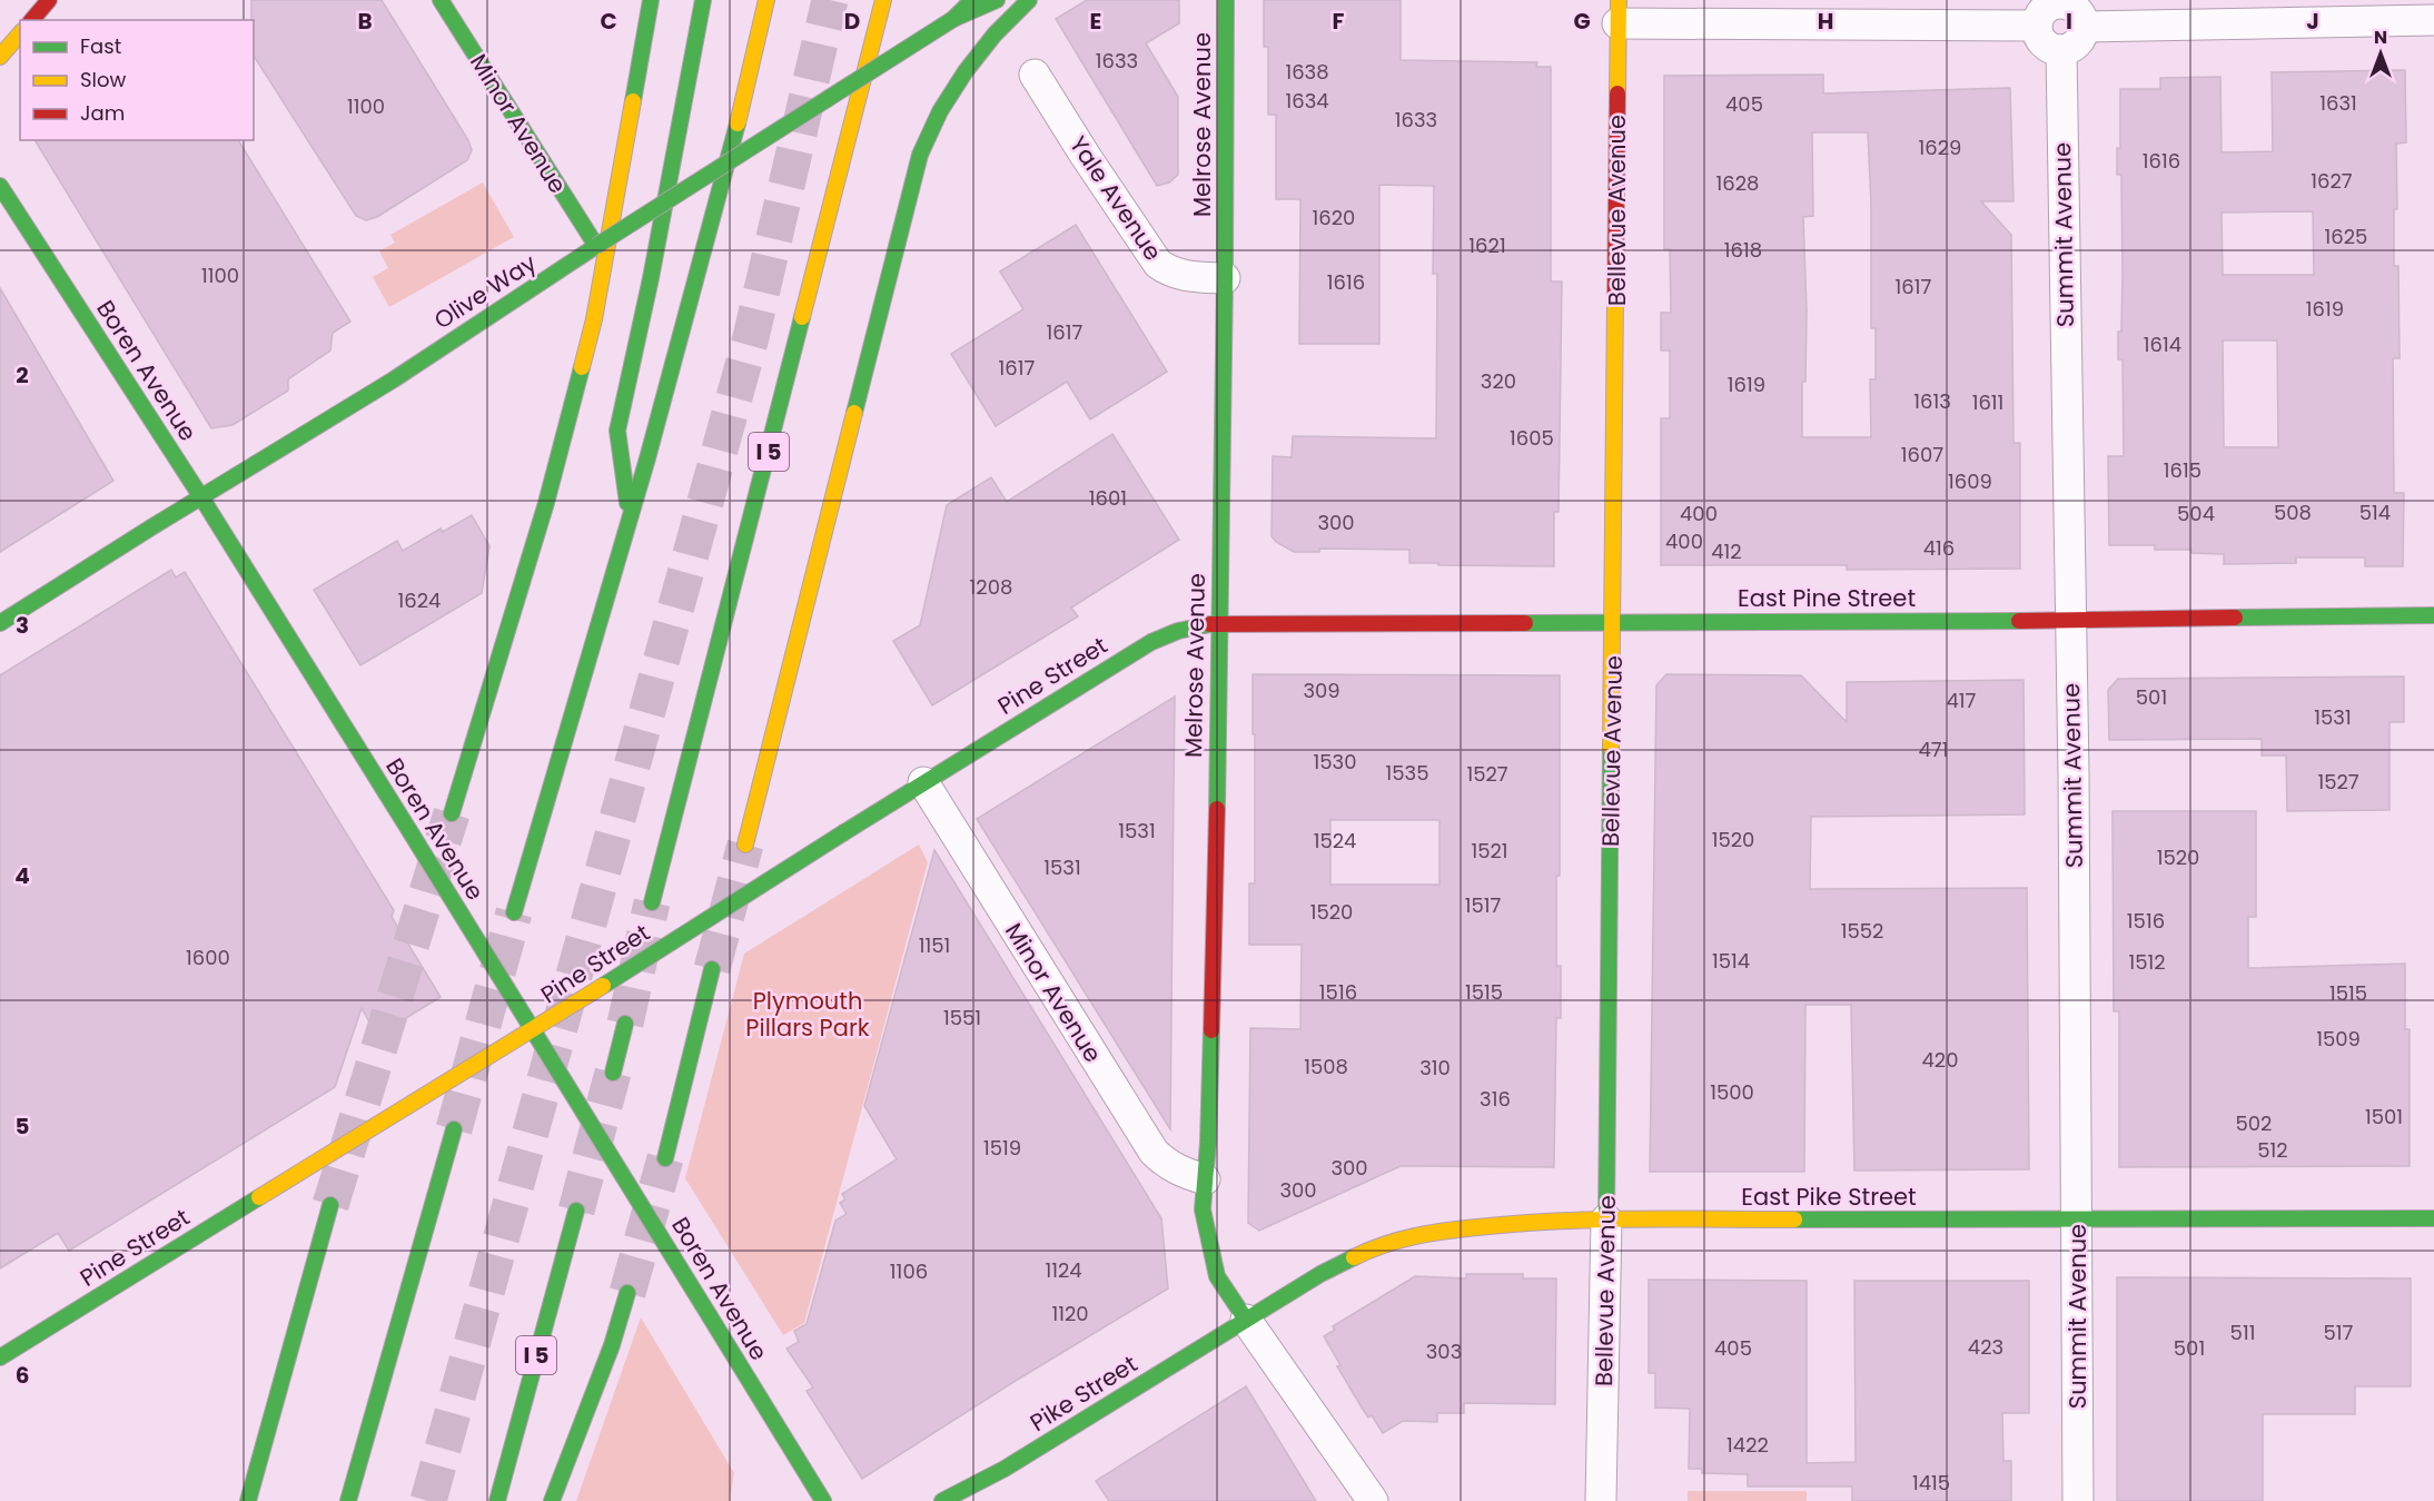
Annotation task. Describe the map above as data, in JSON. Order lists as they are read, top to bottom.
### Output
{
  "streets": {
    "main road": [
      "Minor Avenue",
      "Melrose Avenue",
      "Bellevue Avenue",
      "Olive Way",
      "Boren Avenue",
      "I 5",
      "East Pine Street",
      "Pine Street",
      "East Pike Street",
      "Pike Street"
    ],
    "street": ["Yale Avenue", "Summit Avenue"]
  },
  "crossings": [
    ["Minor Avenue", "Melrose Avenue"],
    ["Minor Avenue", "Olive Way"],
    ["Minor Avenue", "Pine Street"],
    ["Melrose Avenue", "Yale Avenue"],
    ["Melrose Avenue", "East Pine Street"],
    ["Melrose Avenue", "Pine Street"],
    ["Melrose Avenue", "East Pike Street"],
    ["Melrose Avenue", "Pike Street"],
    ["Bellevue Avenue", "East Pine Street"],
    ["Bellevue Avenue", "East Pike Street"],
    ["Summit Avenue", "East Pine Street"],
    ["Summit Avenue", "East Pike Street"],
    ["Olive Way", "Boren Avenue"],
    ["Boren Avenue", "Pine Street"],
    ["East Pine Street", "Pine Street"],
    ["East Pike Street", "Pike Street"]
  ],
  "parks": ["Plymouth Pillars Park"],
  "house_numbers": [
    "1633",
    "1638",
    "1634",
    "1631",
    "405",
    "1100",
    "1633",
    "1629",
    "1616",
    "1627",
    "1628",
    "1620",
    "1625",
    "1621",
    "1618",
    "1100",
    "1616",
    "1617",
    "1619",
    "1617",
    "1614",
    "1617",
    "320",
    "1619",
    "1613",
    "1611",
    "1605",
    "1607",
    "1615",
    "1609",
    "1601",
    "508",
    "514",
    "400",
    "504",
    "300",
    "400",
    "416",
    "412",
    "1208",
    "1624",
    "309",
    "501",
    "417",
    "1531",
    "471",
    "1530",
    "1535",
    "1527",
    "1527",
    "1531",
    "1520",
    "1524",
    "1521",
    "1520",
    "1531",
    "1517",
    "1520",
    "1516",
    "1552",
    "1151",
    "1600",
    "1514",
    "1512",
    "1516",
    "1515",
    "1515",
    "1551",
    "1509",
    "420",
    "1508",
    "310",
    "1500",
    "316",
    "1501",
    "502",
    "1519",
    "512",
    "300",
    "300",
    "1124",
    "1106",
    "1120",
    "511",
    "517",
    "423",
    "405",
    "501",
    "303",
    "1422",
    "1415"
  ],
  "legend": ["Fast", "Slow", "Jam"],
  "north": "top",
  "grid": {
    "columns": [
      "B",
      "C",
      "D",
      "E",
      "F",
      "G",
      "H",
      "I",
      "J"
    ],
    "rows": [
      "2",
      "3",
      "4",
      "5",
      "6"
    ]
  }
}
